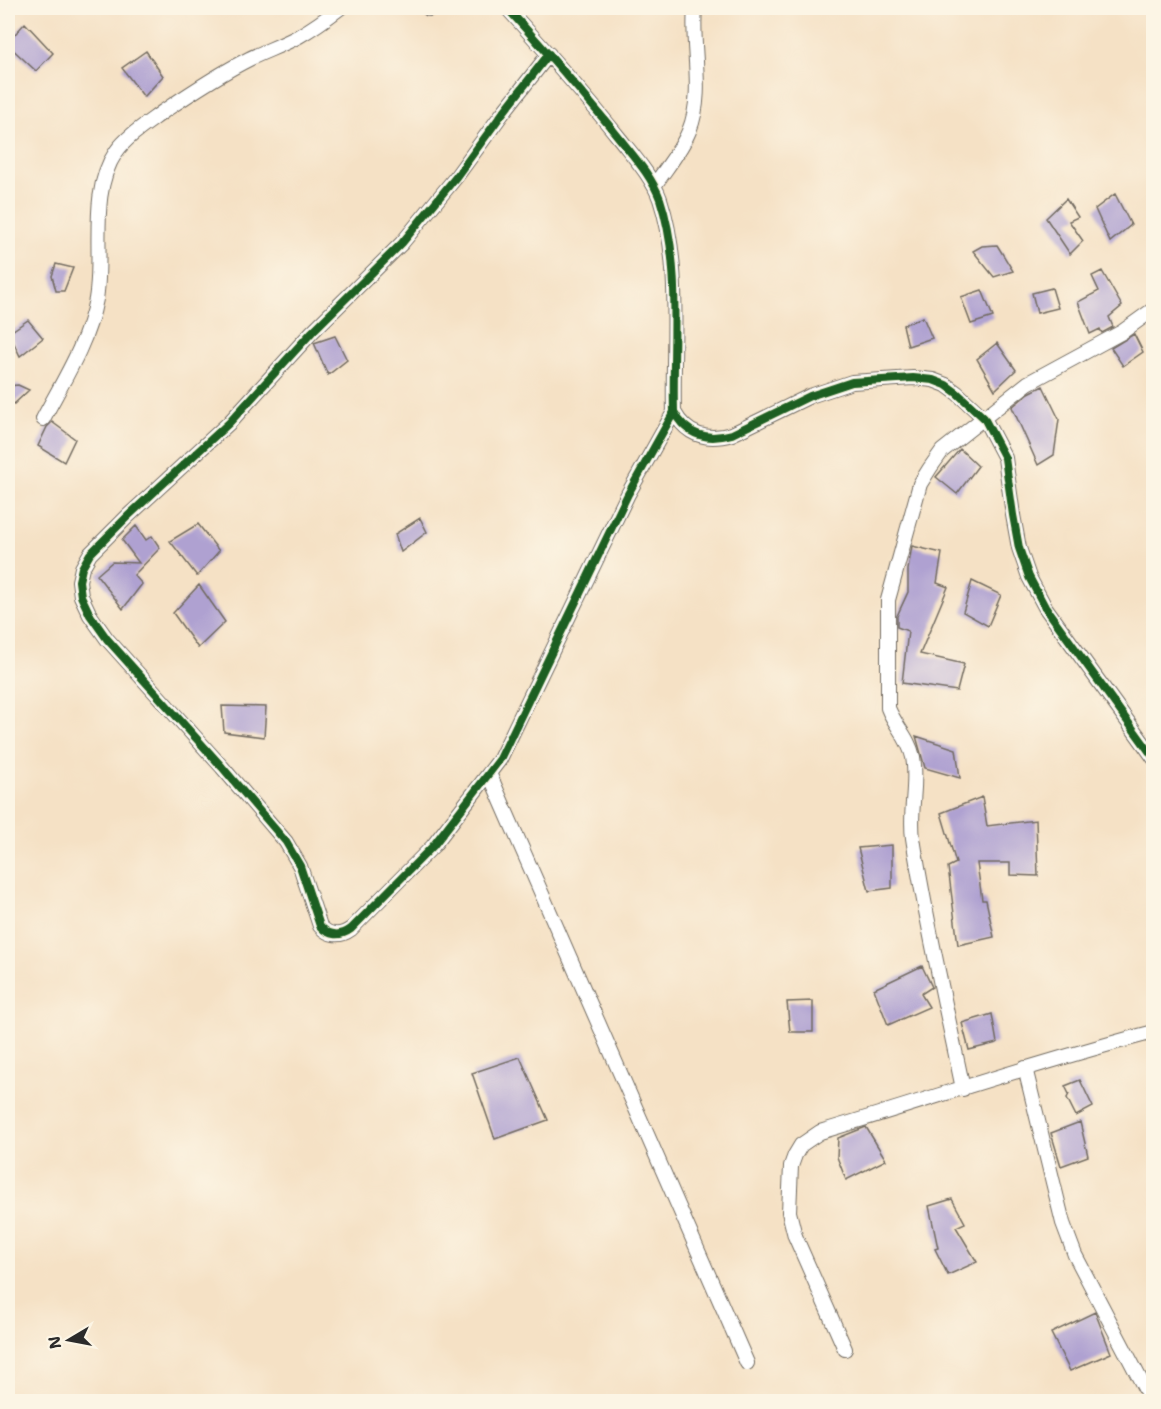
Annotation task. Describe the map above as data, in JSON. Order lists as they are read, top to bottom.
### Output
{
  "north": "left"
}
